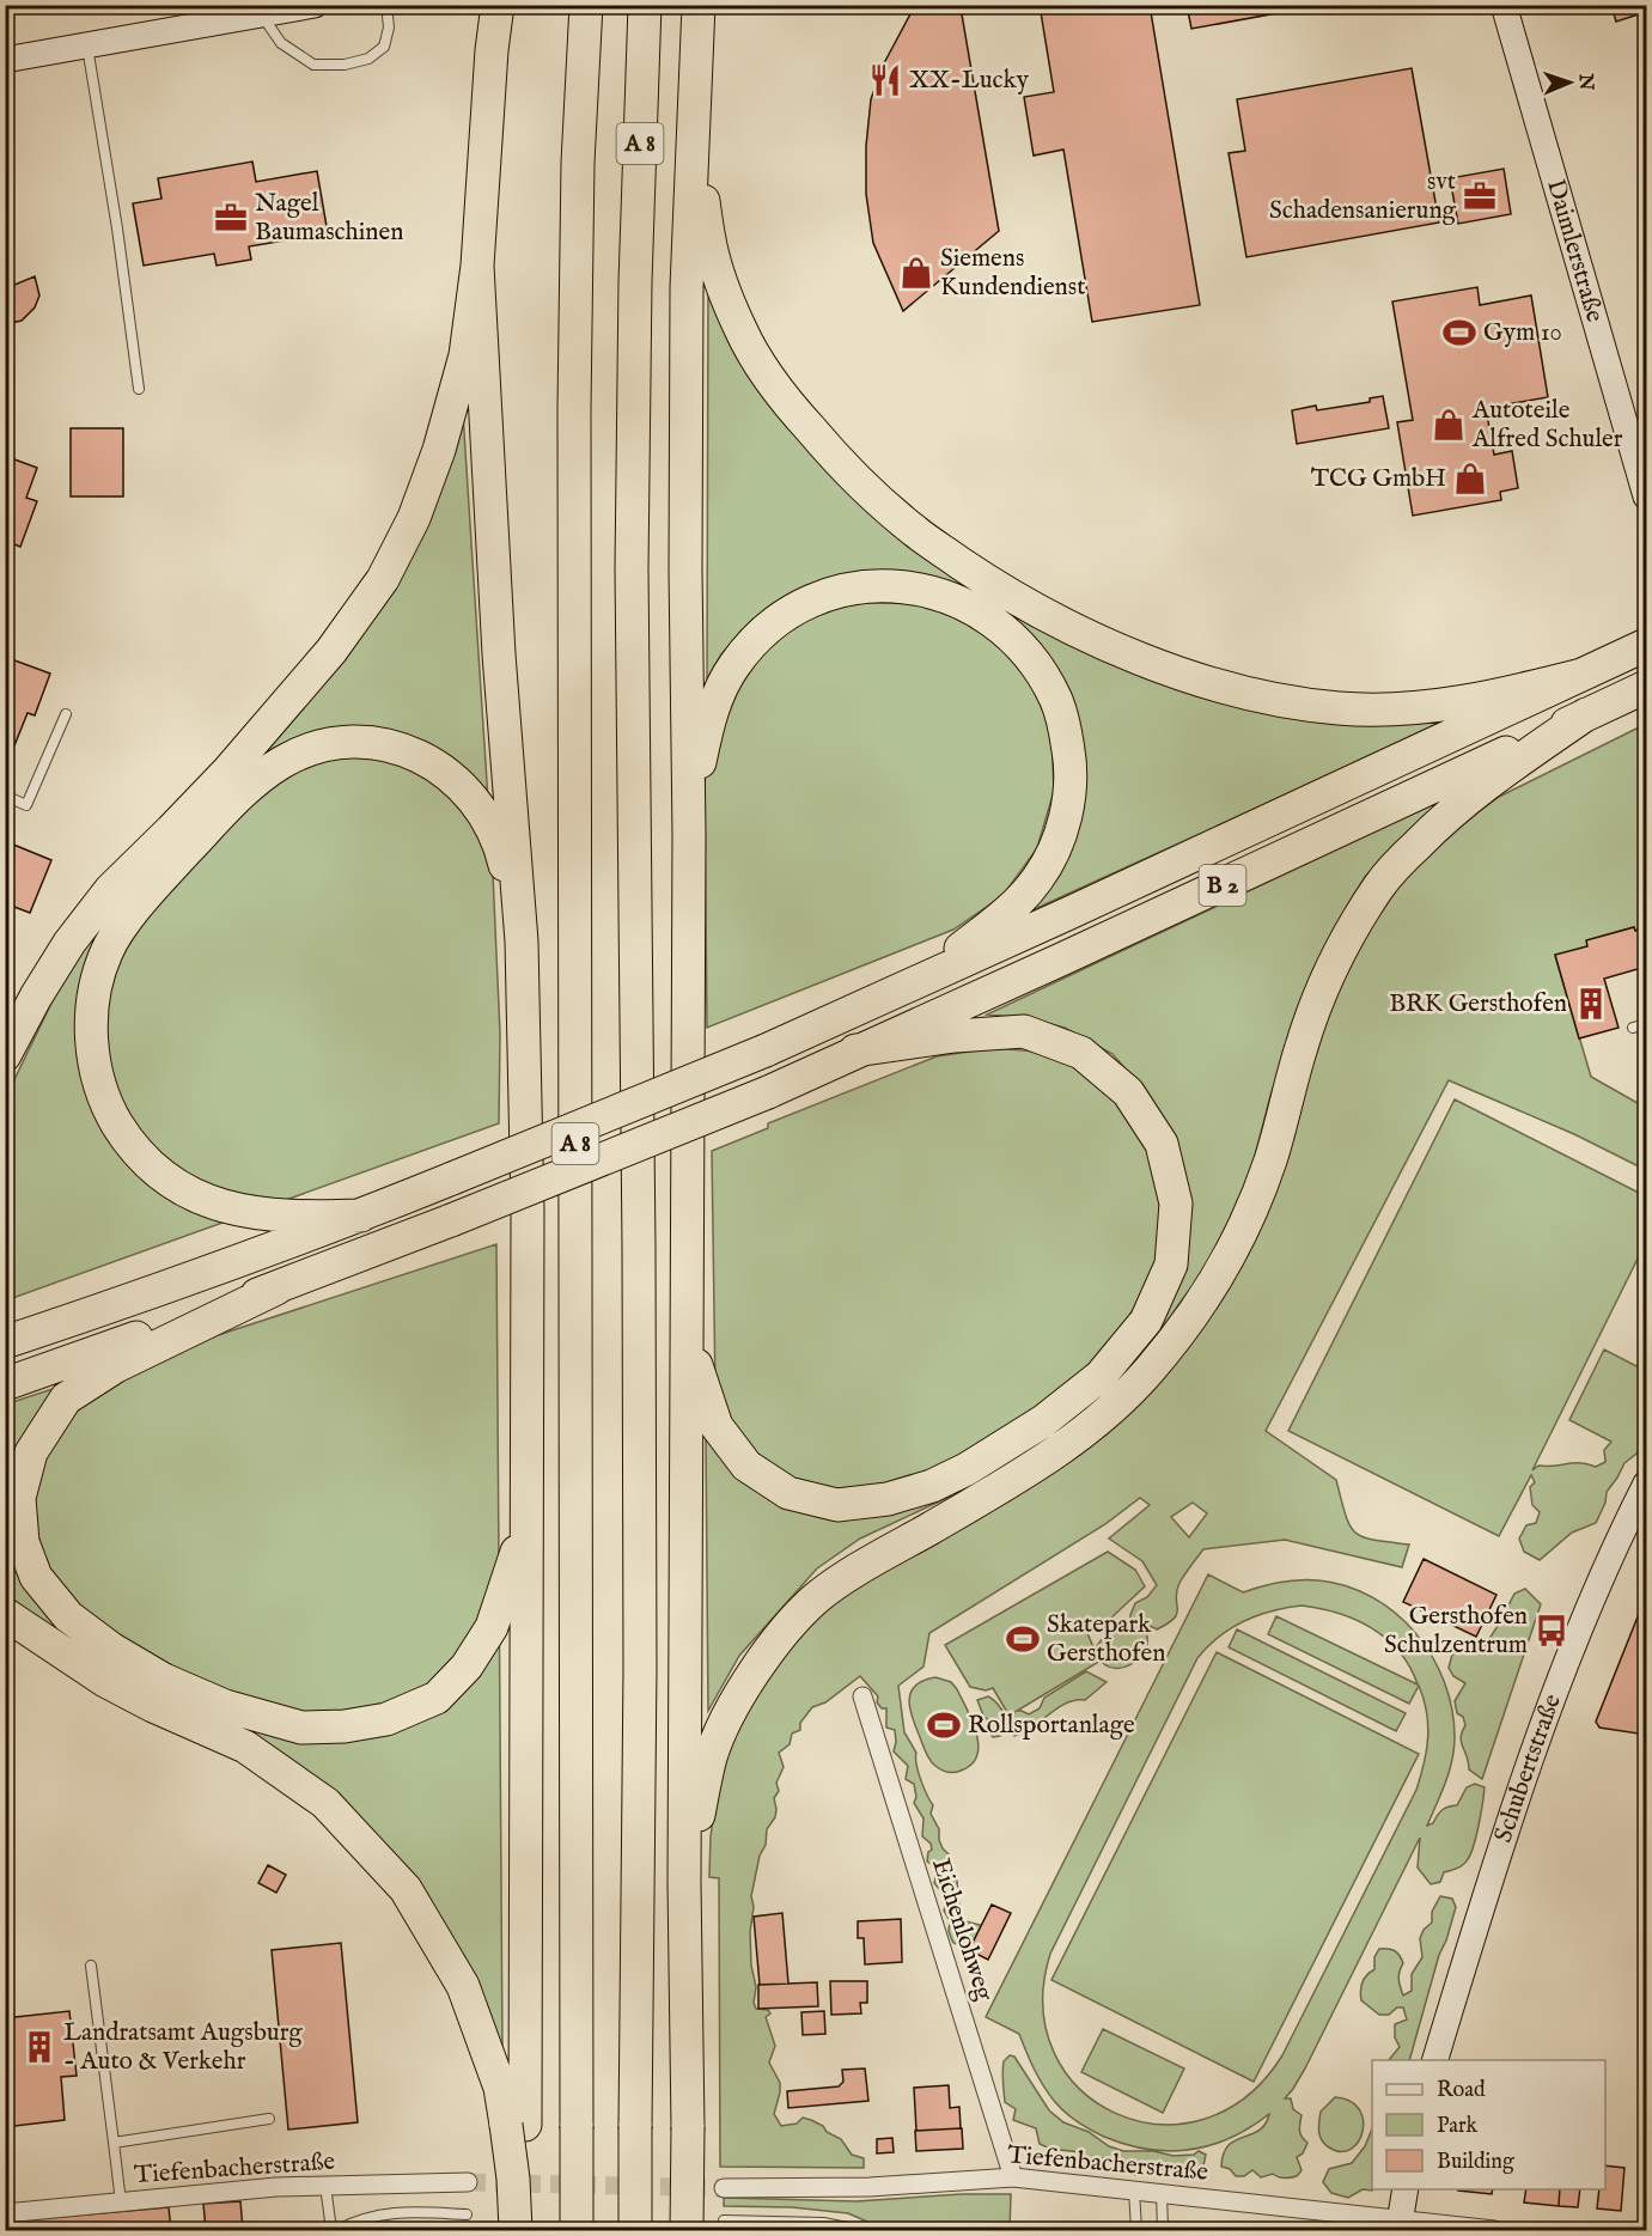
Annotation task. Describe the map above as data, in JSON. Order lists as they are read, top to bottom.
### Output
{
  "streets": {
    "highway": ["A 8", "B 2"],
    "street": [
      "Daimlerstraße",
      "Schubertstraße",
      "Eichenlohweg",
      "Tiefenbacherstraße"
    ]
  },
  "crossings": [
    ["Eichenlohweg", "Tiefenbacherstraße"]
  ],
  "places": {
    "restaurant": ["XX-Lucky"],
    "office": ["svt Schadensanierung", "Nagel Baumaschinen"],
    "shop": ["Siemens Kundendienst", "Autoteile Alfred Schuler", "TCG GmbH"],
    "sports": ["Gym 10", "Skatepark Gersthofen", "Rollsportanlage"],
    "building": ["BRK Gersthofen", "Landratsamt Augsburg - Auto & Verkehr"],
    "bus stop": ["Gersthofen Schulzentrum"]
  },
  "legend": ["Road", "Park", "Building"],
  "north": "right"
}
